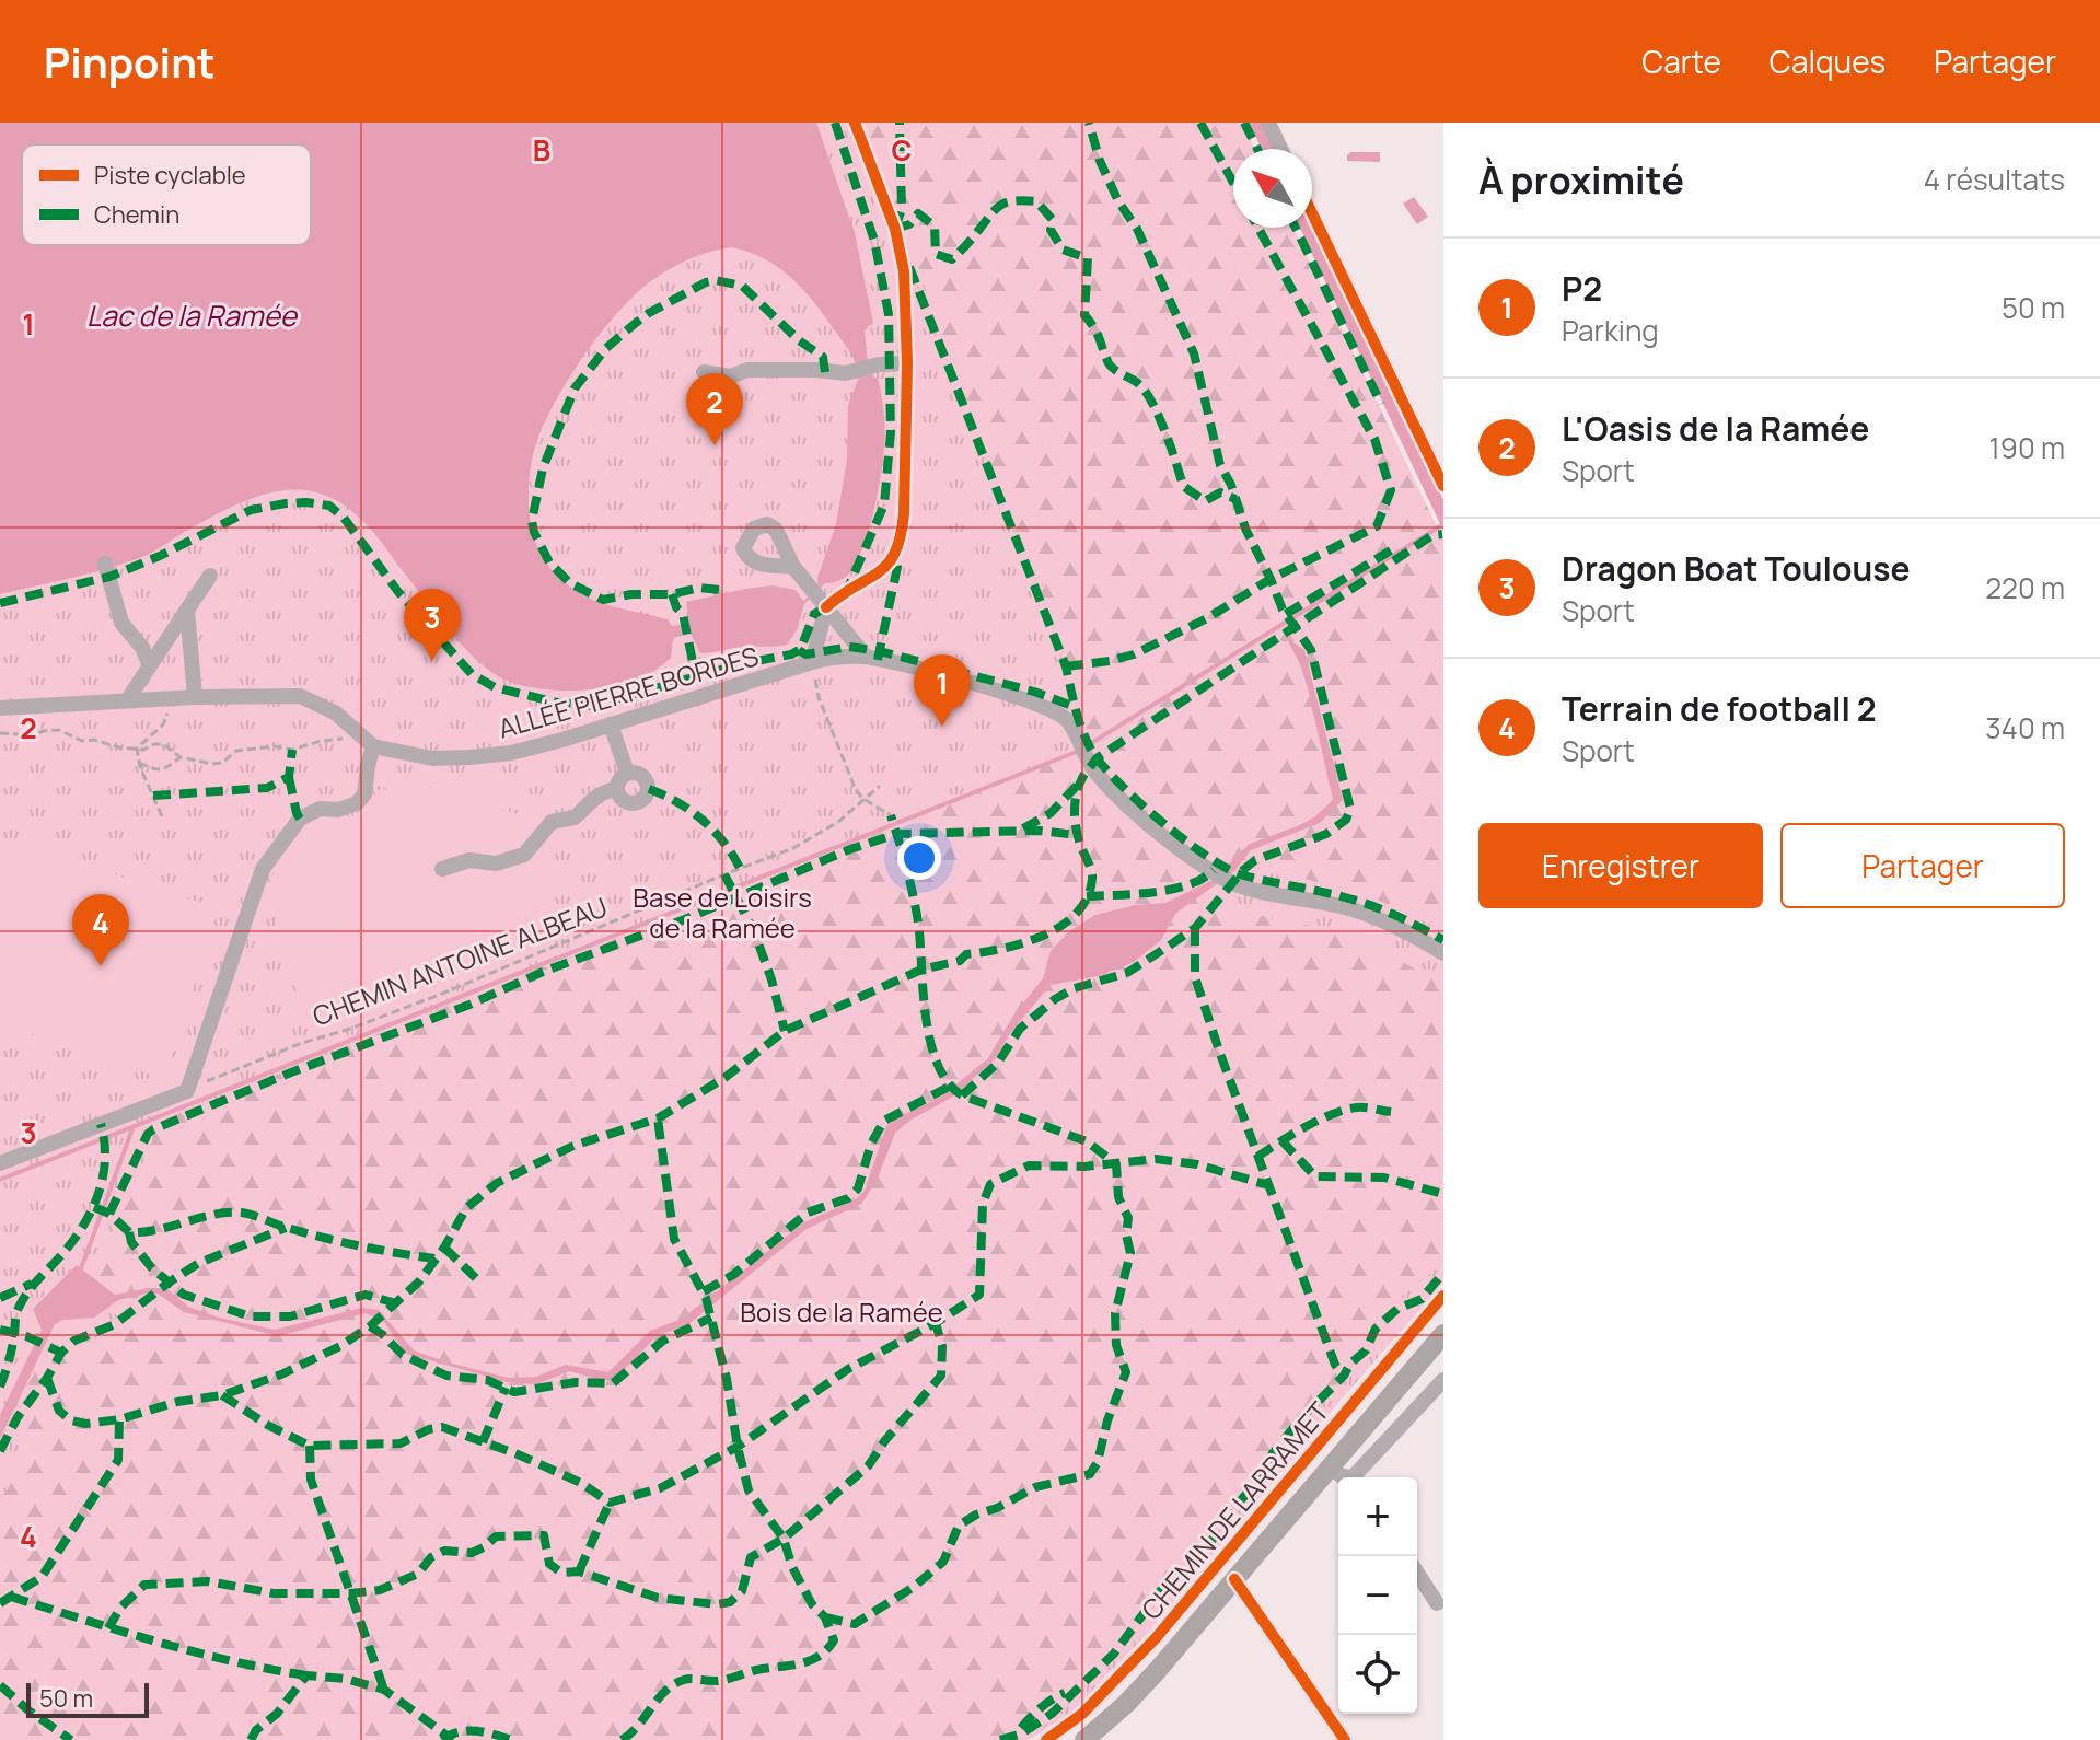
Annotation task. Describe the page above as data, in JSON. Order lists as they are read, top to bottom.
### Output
{
  "streets": {
    "main road": ["CHEMIN DE LARRAMET"],
    "street": ["ALLÉE PIERRE BORDES"],
    "path": ["CHEMIN ANTOINE ALBEAU"]
  },
  "water": ["Lac de la Ramée"],
  "parks": ["Base de Loisirs de la Ramée", "Bois de la Ramée"],
  "legend": ["Piste cyclable", "Chemin"],
  "scale_bar": "50 m",
  "north": "top left",
  "page": {
    "header": "Pinpoint",
    "nav": ["Carte", "Calques", "Partager"],
    "heading": ["À proximité", "4 résultats"],
    "list": [
      {
        "mark": "1",
        "name": "P2",
        "note": "Parking",
        "value": "50 m"
      },
      {
        "mark": "2",
        "name": "L'Oasis de la Ramée",
        "note": "Sport",
        "value": "190 m"
      },
      {
        "mark": "3",
        "name": "Dragon Boat Toulouse",
        "note": "Sport",
        "value": "220 m"
      },
      {
        "mark": "4",
        "name": "Terrain de football 2",
        "note": "Sport",
        "value": "340 m"
      }
    ],
    "pins": [
      "2",
      "3",
      "1",
      "4"
    ],
    "buttons": ["Enregistrer", "Partager"],
    "map_buttons": ["+", "−"],
    "scale": "50 m"
  },
  "grid": {
    "columns": ["B", "C"],
    "rows": [
      "1",
      "2",
      "3",
      "4"
    ]
  }
}
